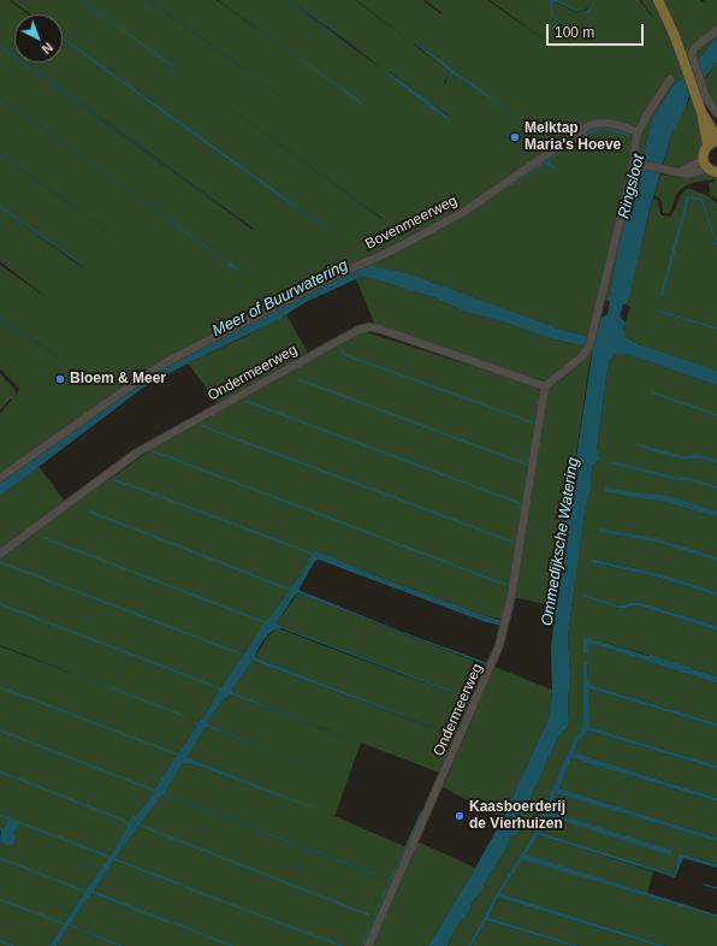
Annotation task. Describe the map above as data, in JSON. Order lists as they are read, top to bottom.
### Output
{
  "streets": {
    "street": ["Bovenmeerweg", "Ondermeerweg"]
  },
  "water": ["Ringsloot", "Meer of Buurwatering", "Ommedijksche Watering"],
  "places": ["Melktap Maria's Hoeve", "Bloem & Meer", "Kaasboerderij de Vierhuizen"],
  "scale_bar": "100 m",
  "north": "bottom right"
}
